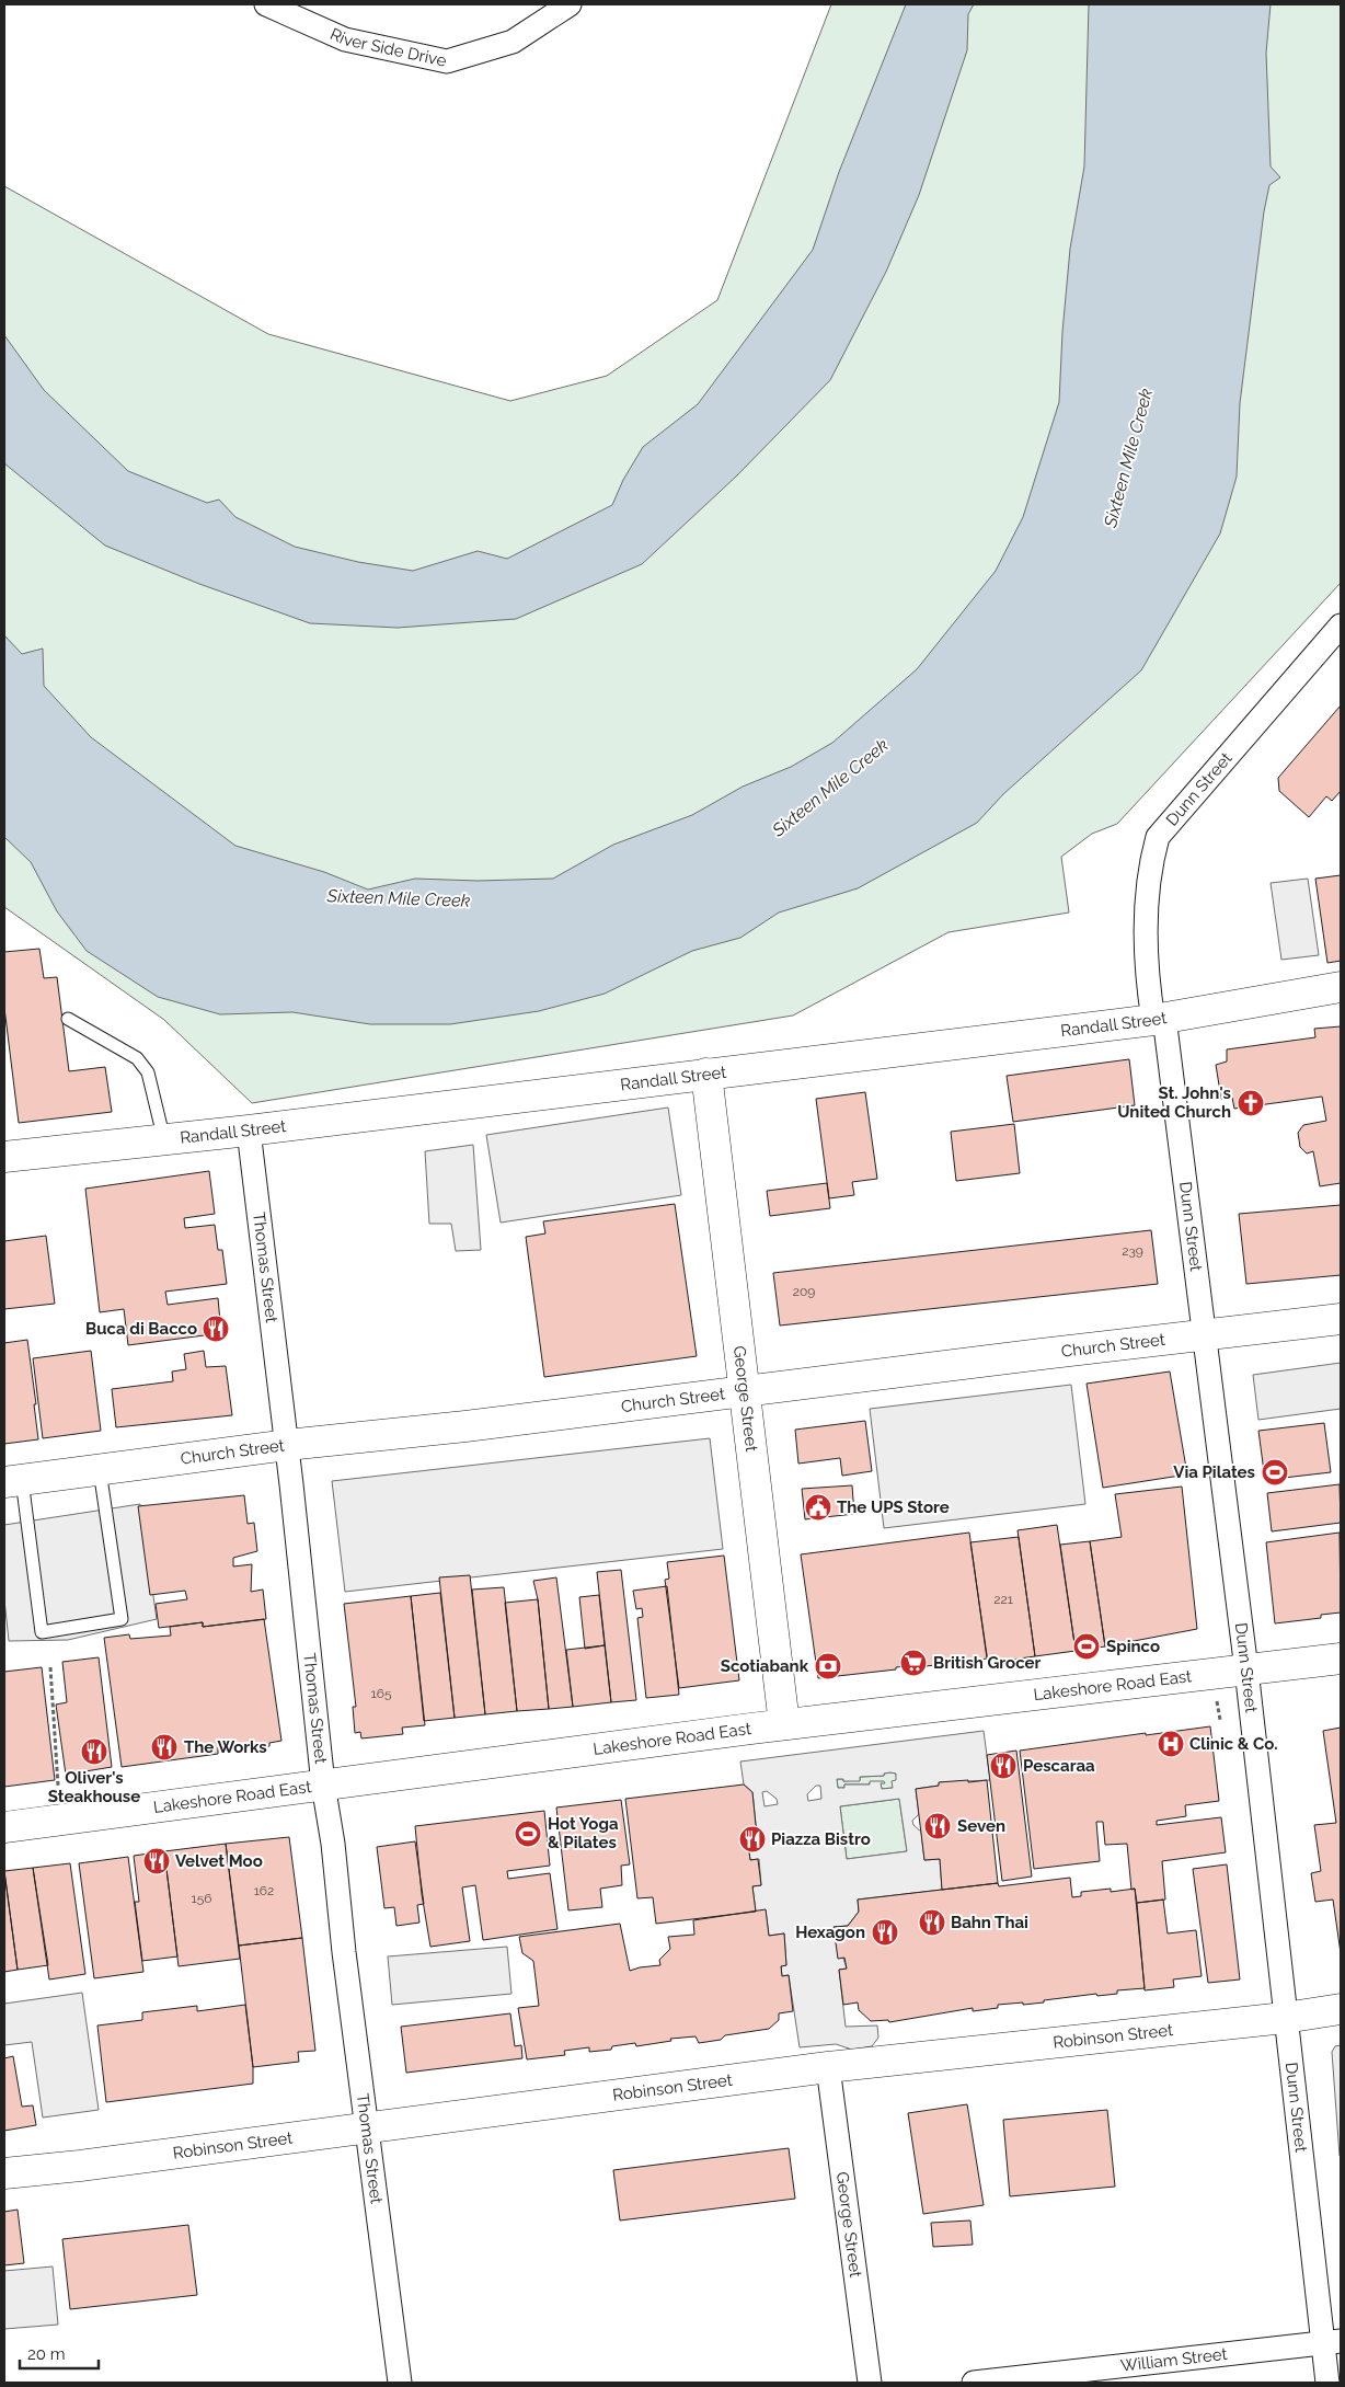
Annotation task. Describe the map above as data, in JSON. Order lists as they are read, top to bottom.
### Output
{
  "streets": {
    "street": [
      "River Side Drive",
      "Dunn Street",
      "Randall Street",
      "Thomas Street",
      "Church Street",
      "George Street",
      "Lakeshore Road East",
      "Robinson Street",
      "William Street"
    ]
  },
  "crossings": [
    ["Dunn Street", "Randall Street"],
    ["Dunn Street", "Church Street"],
    ["Dunn Street", "Lakeshore Road East"],
    ["Dunn Street", "Robinson Street"],
    ["Dunn Street", "William Street"],
    ["Randall Street", "Thomas Street"],
    ["Randall Street", "George Street"],
    ["Thomas Street", "Church Street"],
    ["Thomas Street", "Lakeshore Road East"],
    ["Thomas Street", "Robinson Street"],
    ["Church Street", "George Street"],
    ["George Street", "Lakeshore Road East"],
    ["George Street", "Robinson Street"]
  ],
  "water": ["Sixteen Mile Creek"],
  "places": {
    "church": ["St. John's United Church"],
    "restaurant": [
      "Buca di Bacco",
      "The Works",
      "Oliver's Steakhouse",
      "Pescaraa",
      "Seven",
      "Piazza Bistro",
      "Velvet Moo",
      "Bahn Thai",
      "Hexagon"
    ],
    "sports": ["Via Pilates", "Spinco", "Hot Yoga & Pilates"],
    "public building": ["The UPS Store"],
    "supermarket": ["British Grocer"],
    "bank": ["Scotiabank"],
    "hospital": ["Clinic & Co."]
  },
  "house_numbers": [
    "239",
    "209",
    "221",
    "165",
    "162",
    "156"
  ],
  "scale_bar": "20 m"
}
